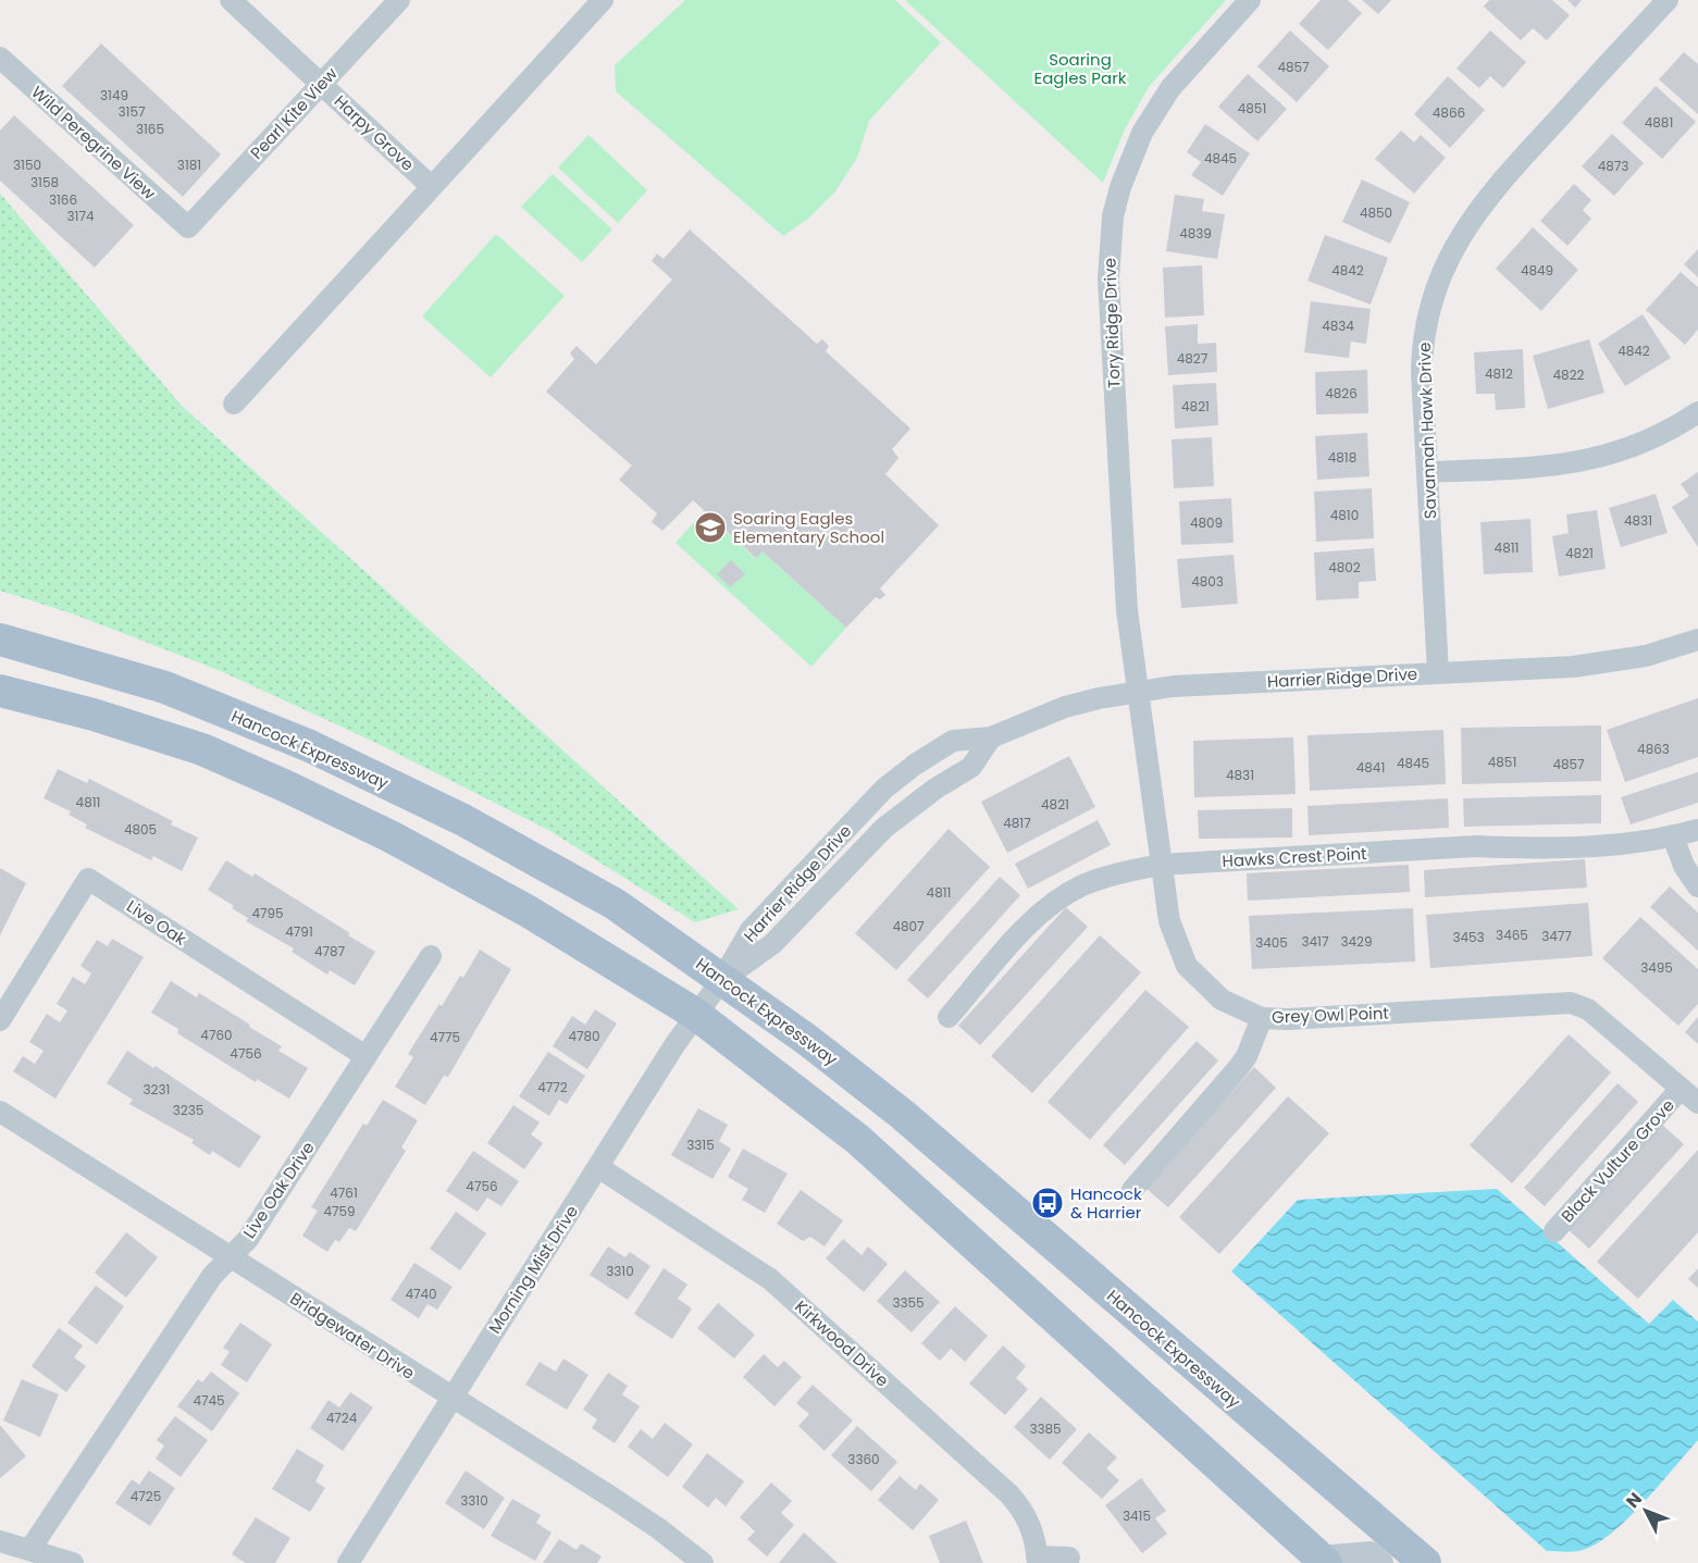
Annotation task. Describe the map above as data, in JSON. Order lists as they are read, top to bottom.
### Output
{
  "streets": {
    "main road": ["Hancock Expressway"],
    "street": [
      "Pearl Kite View",
      "Harpy Grove",
      "Wild Peregrine View",
      "Tory Ridge Drive",
      "Savannah Hawk Drive",
      "Harrier Ridge Drive",
      "Hawks Crest Point",
      "Live Oak",
      "Grey Owl Point",
      "Black Vulture Grove",
      "Live Oak Drive",
      "Morning Mist Drive",
      "Bridgewater Drive",
      "Kirkwood Drive"
    ]
  },
  "crossings": [
    ["Pearl Kite View", "Harpy Grove"],
    ["Pearl Kite View", "Wild Peregrine View"],
    ["Tory Ridge Drive", "Harrier Ridge Drive"],
    ["Tory Ridge Drive", "Grey Owl Point"],
    ["Savannah Hawk Drive", "Harrier Ridge Drive"],
    ["Harrier Ridge Drive", "Hancock Expressway"],
    ["Harrier Ridge Drive", "Grey Owl Point"],
    ["Harrier Ridge Drive", "Morning Mist Drive"],
    ["Hancock Expressway", "Morning Mist Drive"],
    ["Hawks Crest Point", "Grey Owl Point"],
    ["Live Oak", "Live Oak Drive"],
    ["Grey Owl Point", "Black Vulture Grove"],
    ["Live Oak Drive", "Bridgewater Drive"],
    ["Morning Mist Drive", "Bridgewater Drive"],
    ["Morning Mist Drive", "Kirkwood Drive"]
  ],
  "parks": ["Soaring Eagles Park"],
  "places": {
    "school or university": ["Soaring Eagles Elementary School"],
    "bus stop": ["Hancock & Harrier"]
  },
  "house_numbers": [
    "4857",
    "3149",
    "4851",
    "3157",
    "4866",
    "4881",
    "3165",
    "4845",
    "3150",
    "3181",
    "4873",
    "3158",
    "3166",
    "4850",
    "3174",
    "4839",
    "4842",
    "4849",
    "4834",
    "4842",
    "4827",
    "4812",
    "4822",
    "4826",
    "4821",
    "4818",
    "4810",
    "4831",
    "4809",
    "4811",
    "4821",
    "4802",
    "4803",
    "4863",
    "4851",
    "4845",
    "4857",
    "4841",
    "4831",
    "4811",
    "4821",
    "4817",
    "4805",
    "4811",
    "4795",
    "4807",
    "4791",
    "3465",
    "3477",
    "3453",
    "3417",
    "3429",
    "3405",
    "4787",
    "3495",
    "4760",
    "4780",
    "4775",
    "4756",
    "4772",
    "3231",
    "3235",
    "3315",
    "4756",
    "4761",
    "4759",
    "3310",
    "4740",
    "3355",
    "4745",
    "4724",
    "3385",
    "3360",
    "4725",
    "3310",
    "3415"
  ],
  "north": "top left"
}
